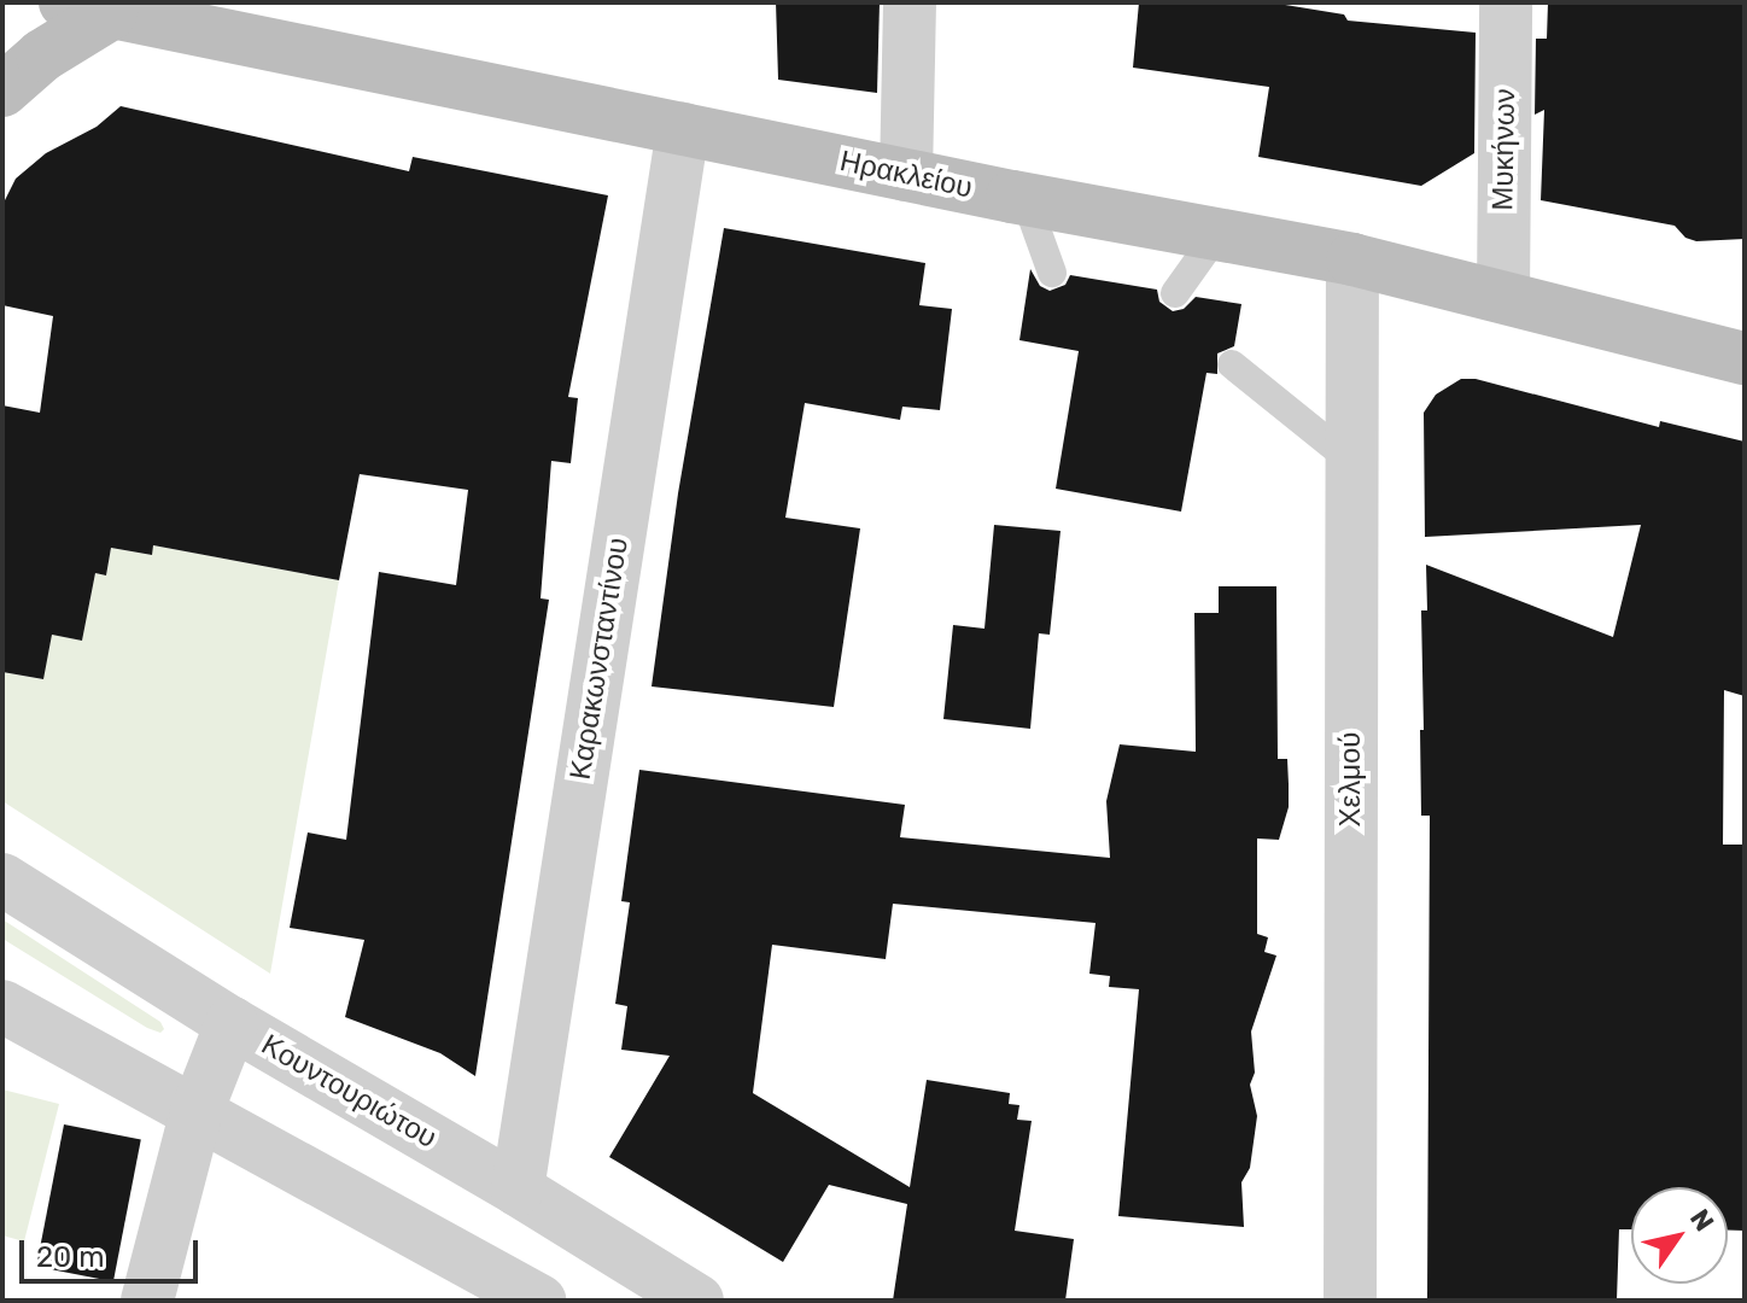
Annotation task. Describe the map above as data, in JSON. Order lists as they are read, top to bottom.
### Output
{
  "streets": {
    "main road": ["Ηρακλείου"],
    "street": [
      "Μυκήνων",
      "Καρακωνσταντίνου",
      "Χελμού",
      "Κουντουριώτου"
    ]
  },
  "crossings": [
    ["Μυκήνων", "Ηρακλείου"],
    ["Ηρακλείου", "Καρακωνσταντίνου"],
    ["Ηρακλείου", "Χελμού"],
    ["Καρακωνσταντίνου", "Κουντουριώτου"]
  ],
  "scale_bar": "20 m",
  "north": "top right"
}
